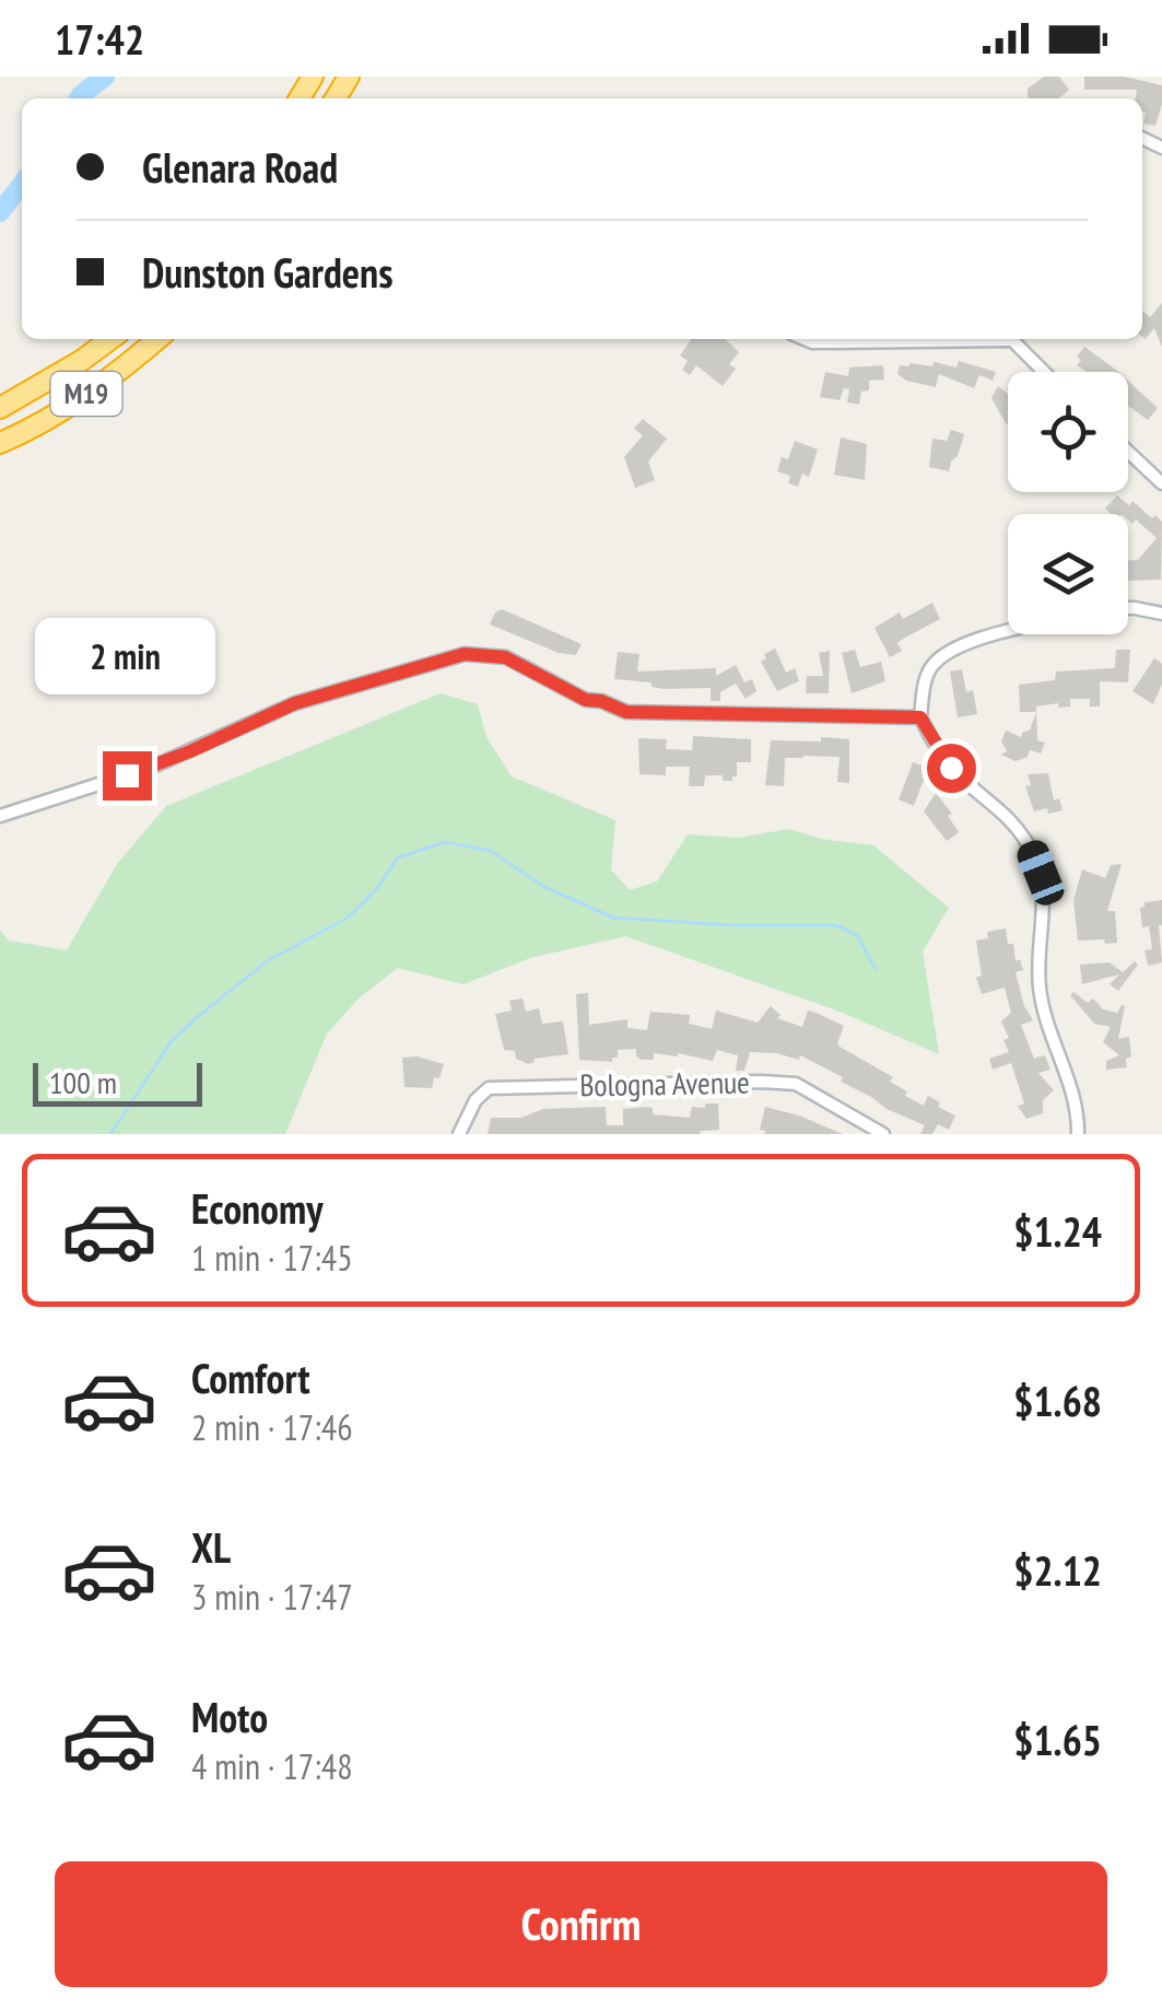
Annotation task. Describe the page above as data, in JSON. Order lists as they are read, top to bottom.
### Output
{
  "streets": {
    "highway": ["M19"],
    "street": ["Bologna Avenue"]
  },
  "scale_bar": "100 m",
  "page": {
    "status": "17:42",
    "banner": ["Glenara Road", "Dunston Gardens"],
    "bubble": "2 min",
    "scale": "100 m",
    "list": [
      {
        "name": "Economy",
        "note": "1 min · 17:45",
        "value": "$1.24"
      },
      {
        "name": "Comfort",
        "note": "2 min · 17:46",
        "value": "$1.68"
      },
      {
        "name": "XL",
        "note": "3 min · 17:47",
        "value": "$2.12"
      },
      {
        "name": "Moto",
        "note": "4 min · 17:48",
        "value": "$1.65"
      }
    ],
    "buttons": "Confirm"
  }
}
